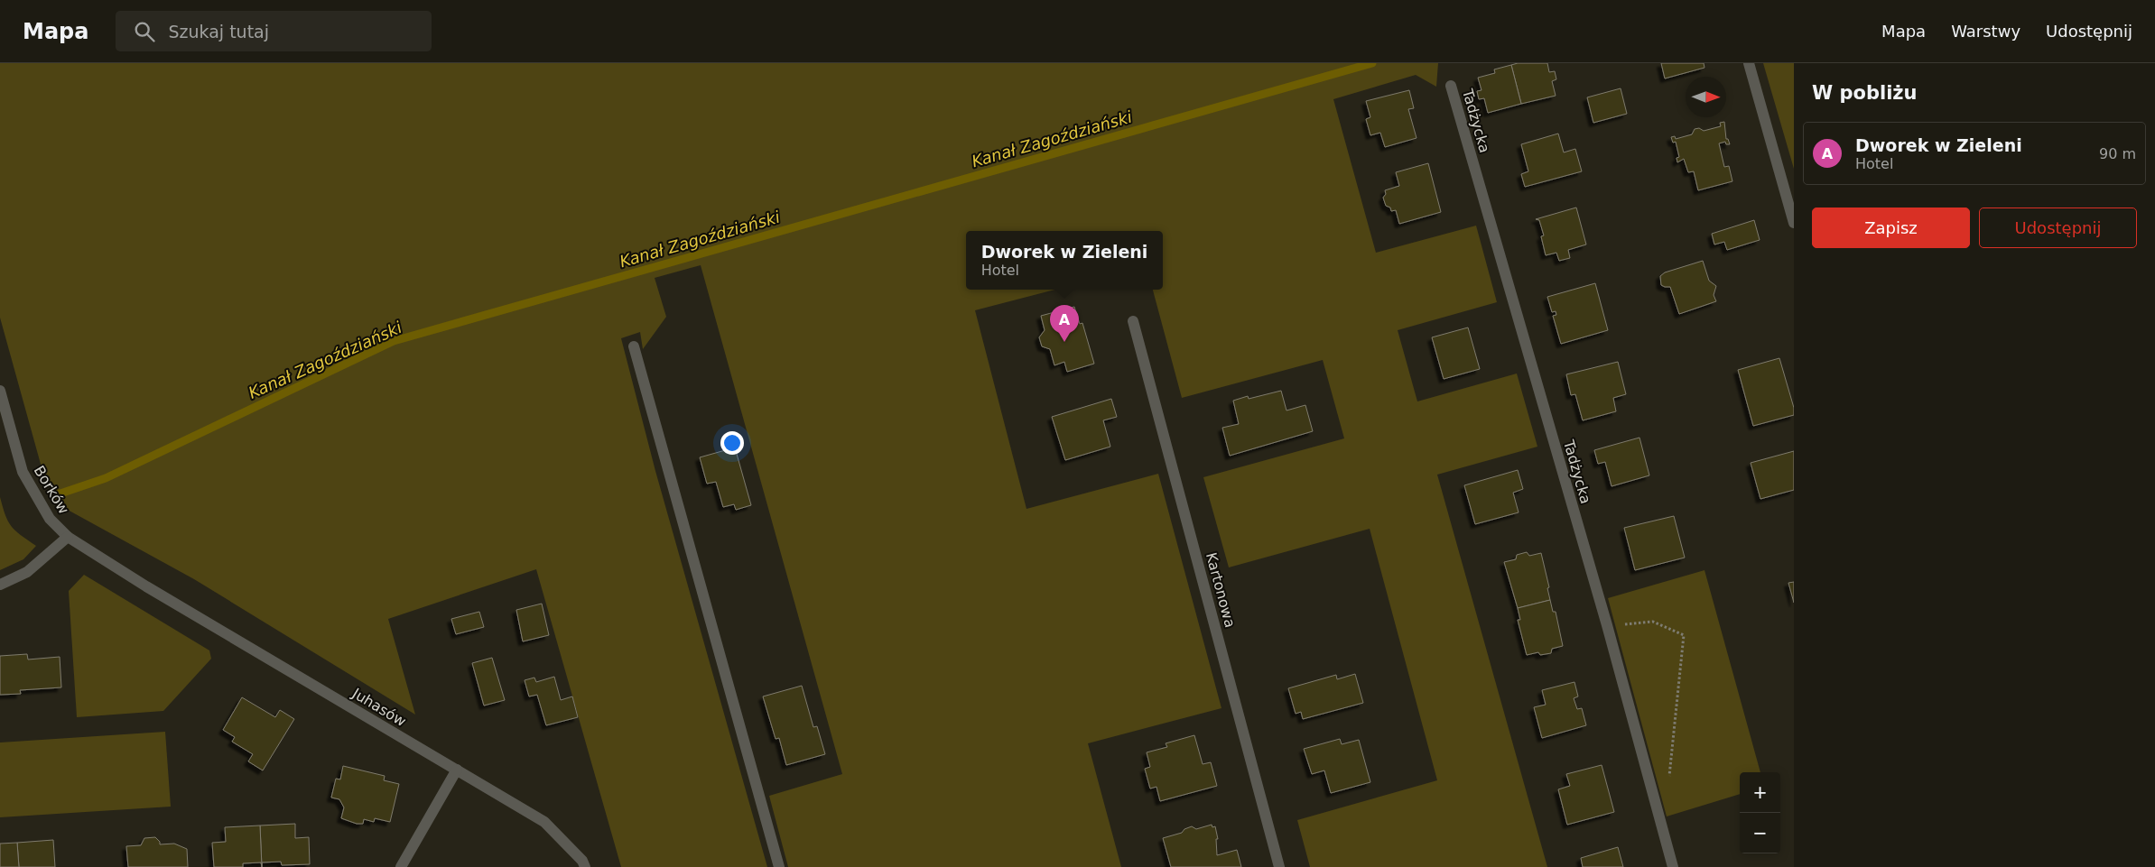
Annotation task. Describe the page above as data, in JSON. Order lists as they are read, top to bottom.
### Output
{
  "streets": {
    "street": [
      "Tadżycka",
      "Borków",
      "Kartonowa",
      "Juhasów"
    ]
  },
  "crossings": [
    ["Borków", "Juhasów"]
  ],
  "water": ["Kanał Zagoździański"],
  "north": "right",
  "page": {
    "header": "Mapa",
    "search": "Szukaj tutaj",
    "nav": ["Mapa", "Warstwy", "Udostępnij"],
    "heading": "W pobliżu",
    "list": [
      {
        "mark": "A",
        "name": "Dworek w Zieleni",
        "note": "Hotel",
        "value": "90 m"
      }
    ],
    "buttons": ["Zapisz", "Udostępnij"],
    "popup": ["Dworek w Zieleni", "Hotel"],
    "pins": "A",
    "map_buttons": ["+", "−"]
  }
}
